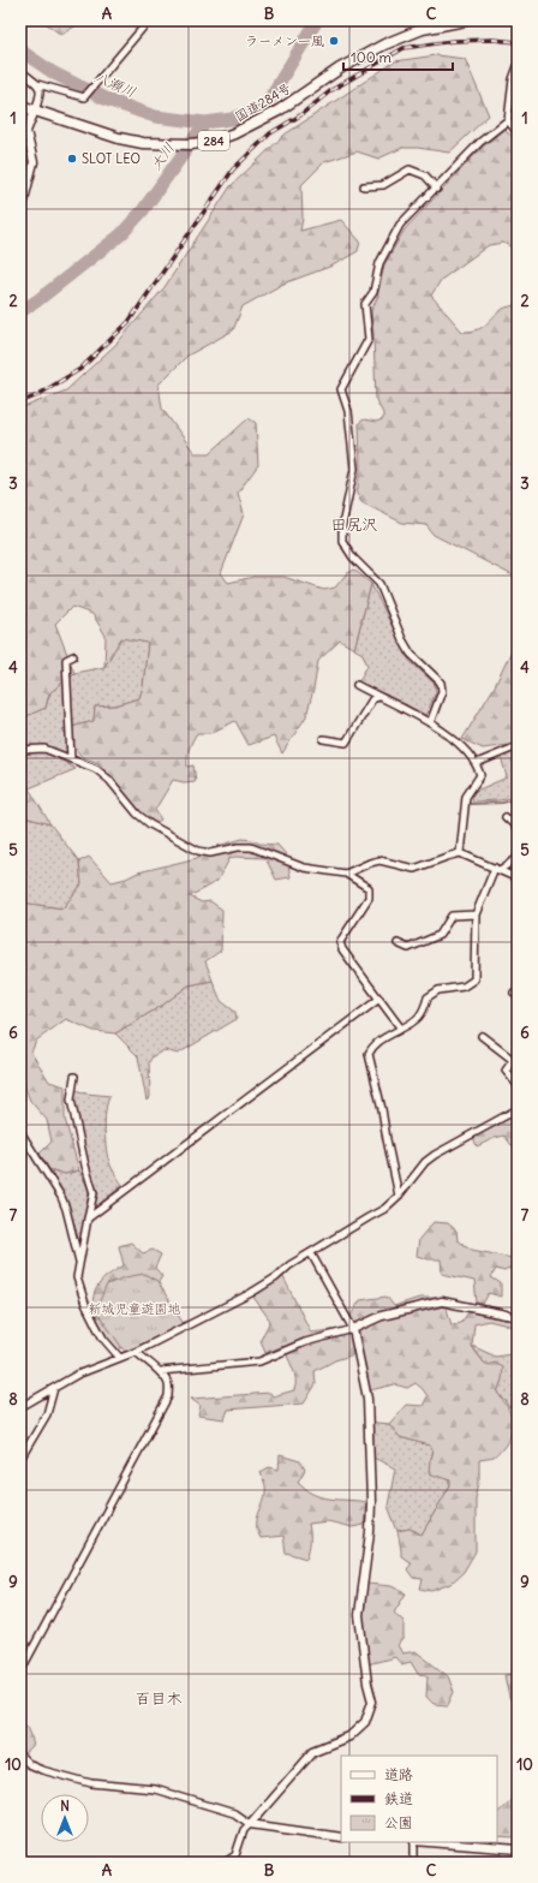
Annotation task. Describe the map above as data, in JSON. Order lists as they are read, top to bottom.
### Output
{
  "streets": {
    "highway": ["国道284号", "284"]
  },
  "crossings": [
    ["国道284号", "284"]
  ],
  "districts": ["田尻沢", "百目木"],
  "water": ["八瀬川", "大川"],
  "parks": ["新城児童遊園地"],
  "places": ["ラーメン一風", "SLOT LEO"],
  "legend": ["道路", "鉄道", "公園"],
  "scale_bar": "100 m",
  "north": "top",
  "grid": {
    "columns": ["A", "B", "C"],
    "rows": [
      "1",
      "2",
      "3",
      "4",
      "5",
      "6",
      "7",
      "8",
      "9",
      "10"
    ]
  }
}
